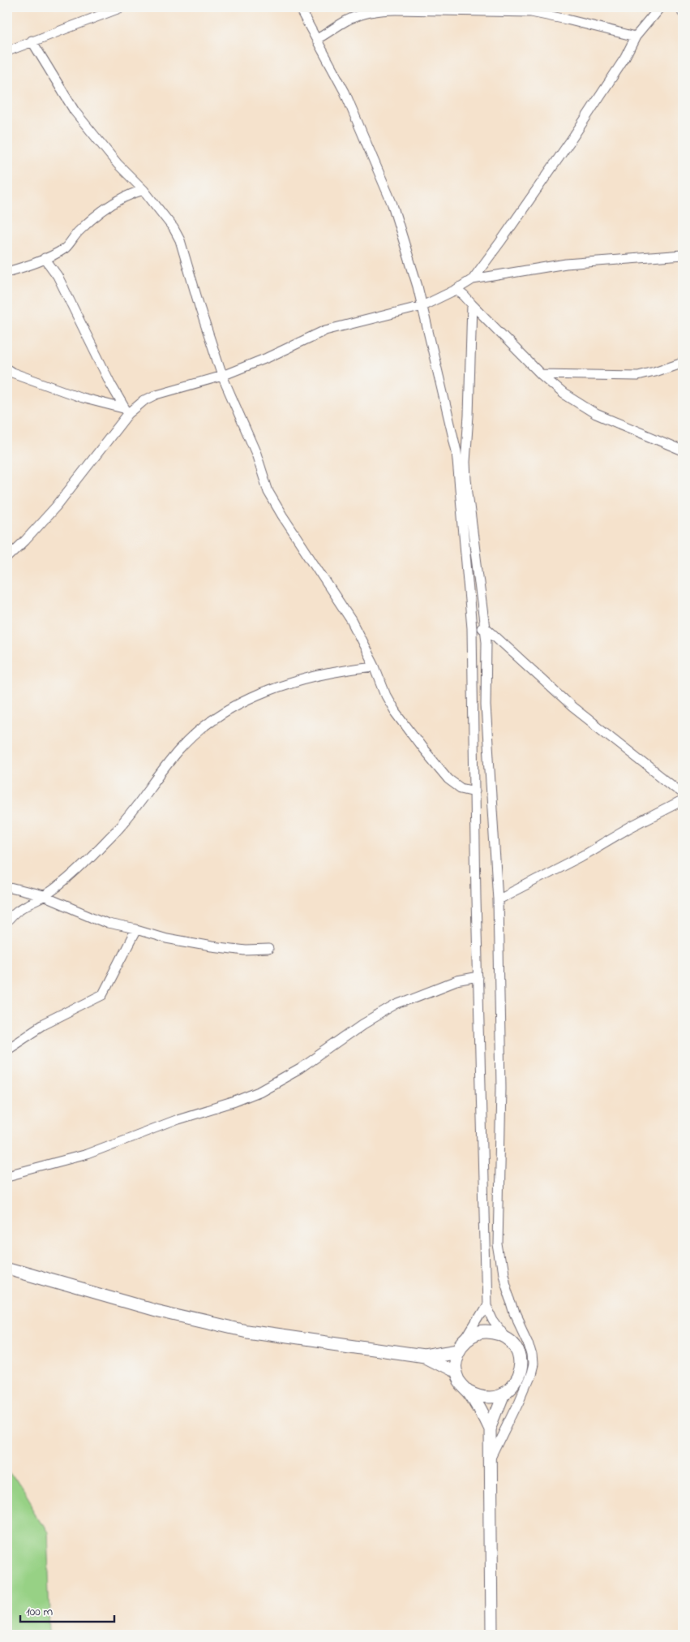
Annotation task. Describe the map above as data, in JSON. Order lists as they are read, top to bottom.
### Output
{
  "scale_bar": "100 m"
}
